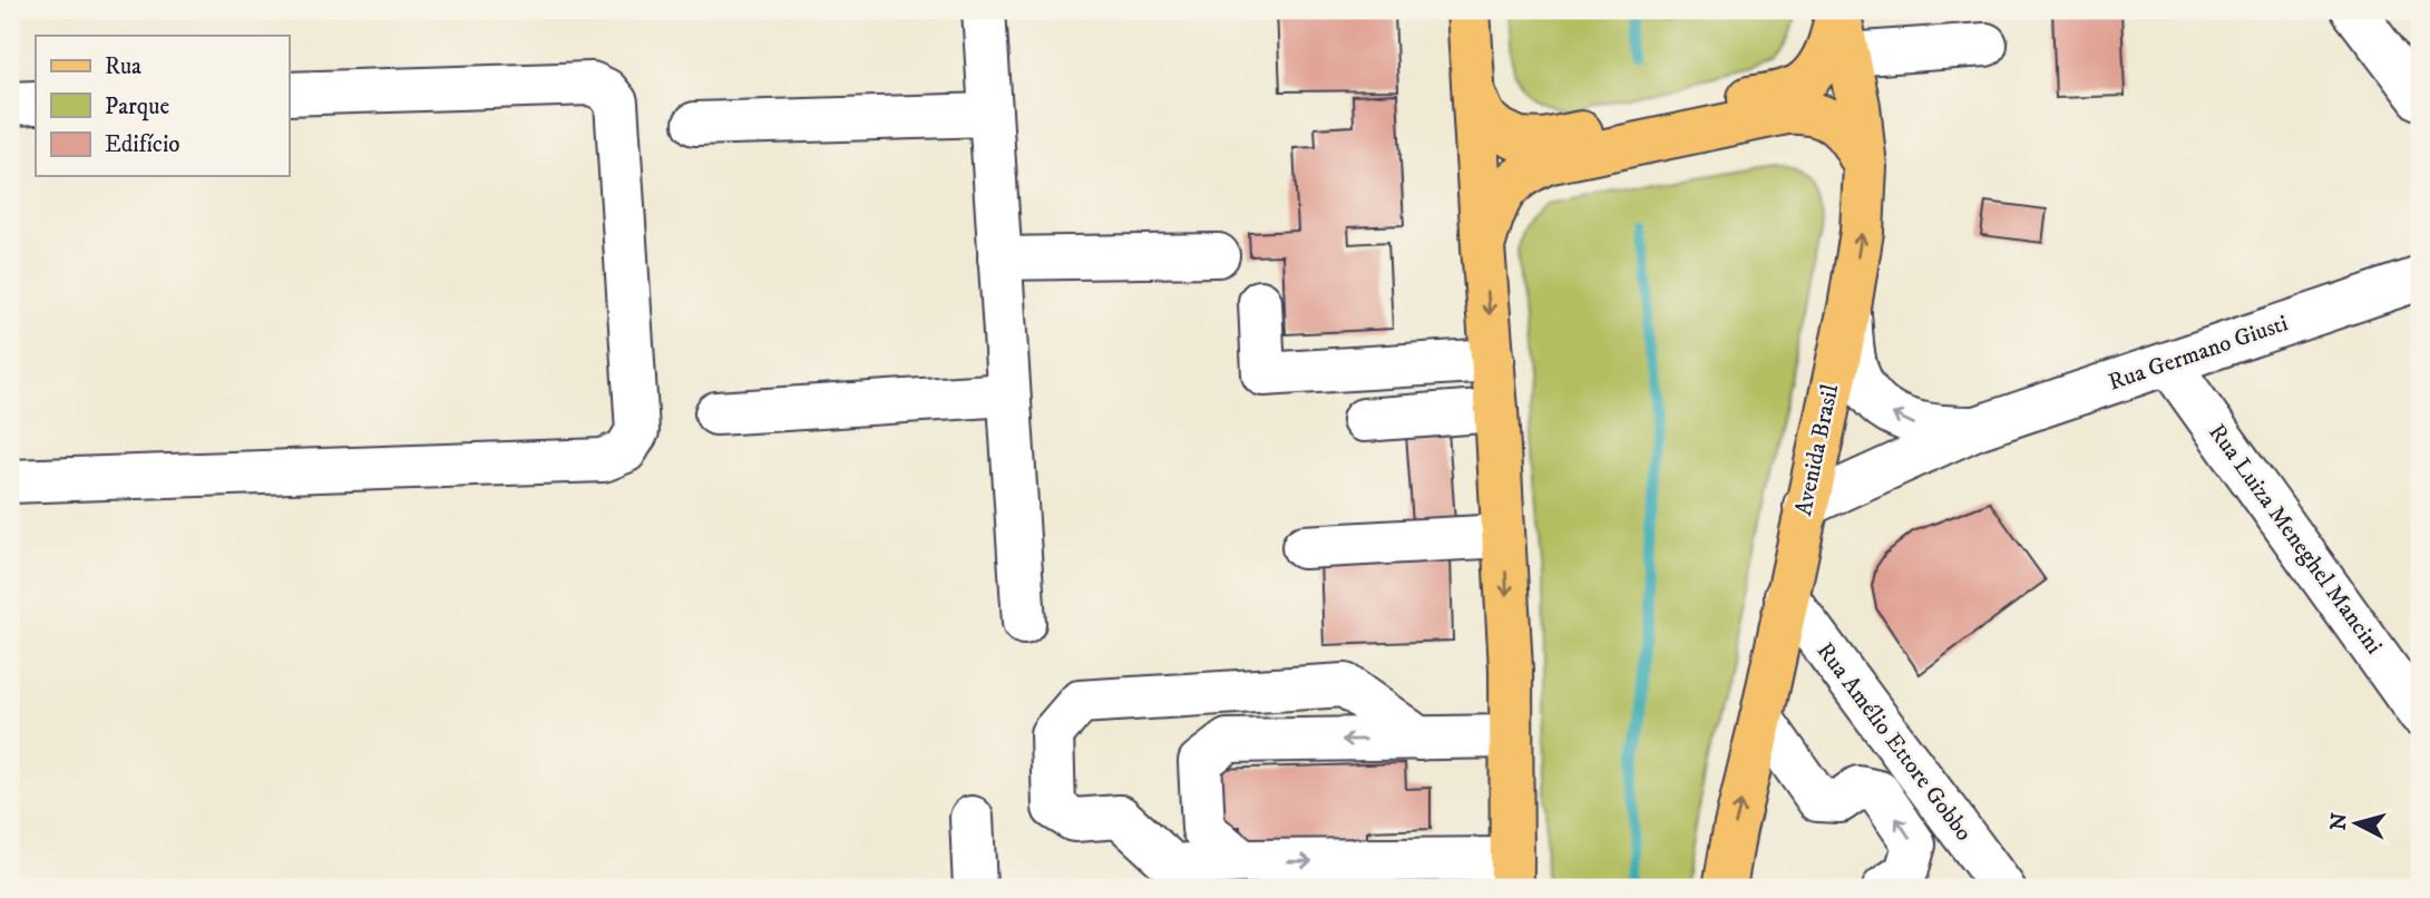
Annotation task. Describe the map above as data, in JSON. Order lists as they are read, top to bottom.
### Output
{
  "streets": {
    "main road": ["Avenida Brasil"],
    "street": ["Rua Germano Giusti", "Rua Luiza Meneghel Mancini", "Rua Amélio Ettore Gobbo"]
  },
  "crossings": [
    ["Rua Germano Giusti", "Avenida Brasil"],
    ["Rua Germano Giusti", "Rua Luiza Meneghel Mancini"],
    ["Avenida Brasil", "Rua Amélio Ettore Gobbo"]
  ],
  "legend": ["Rua", "Parque", "Edifício"],
  "north": "left"
}
